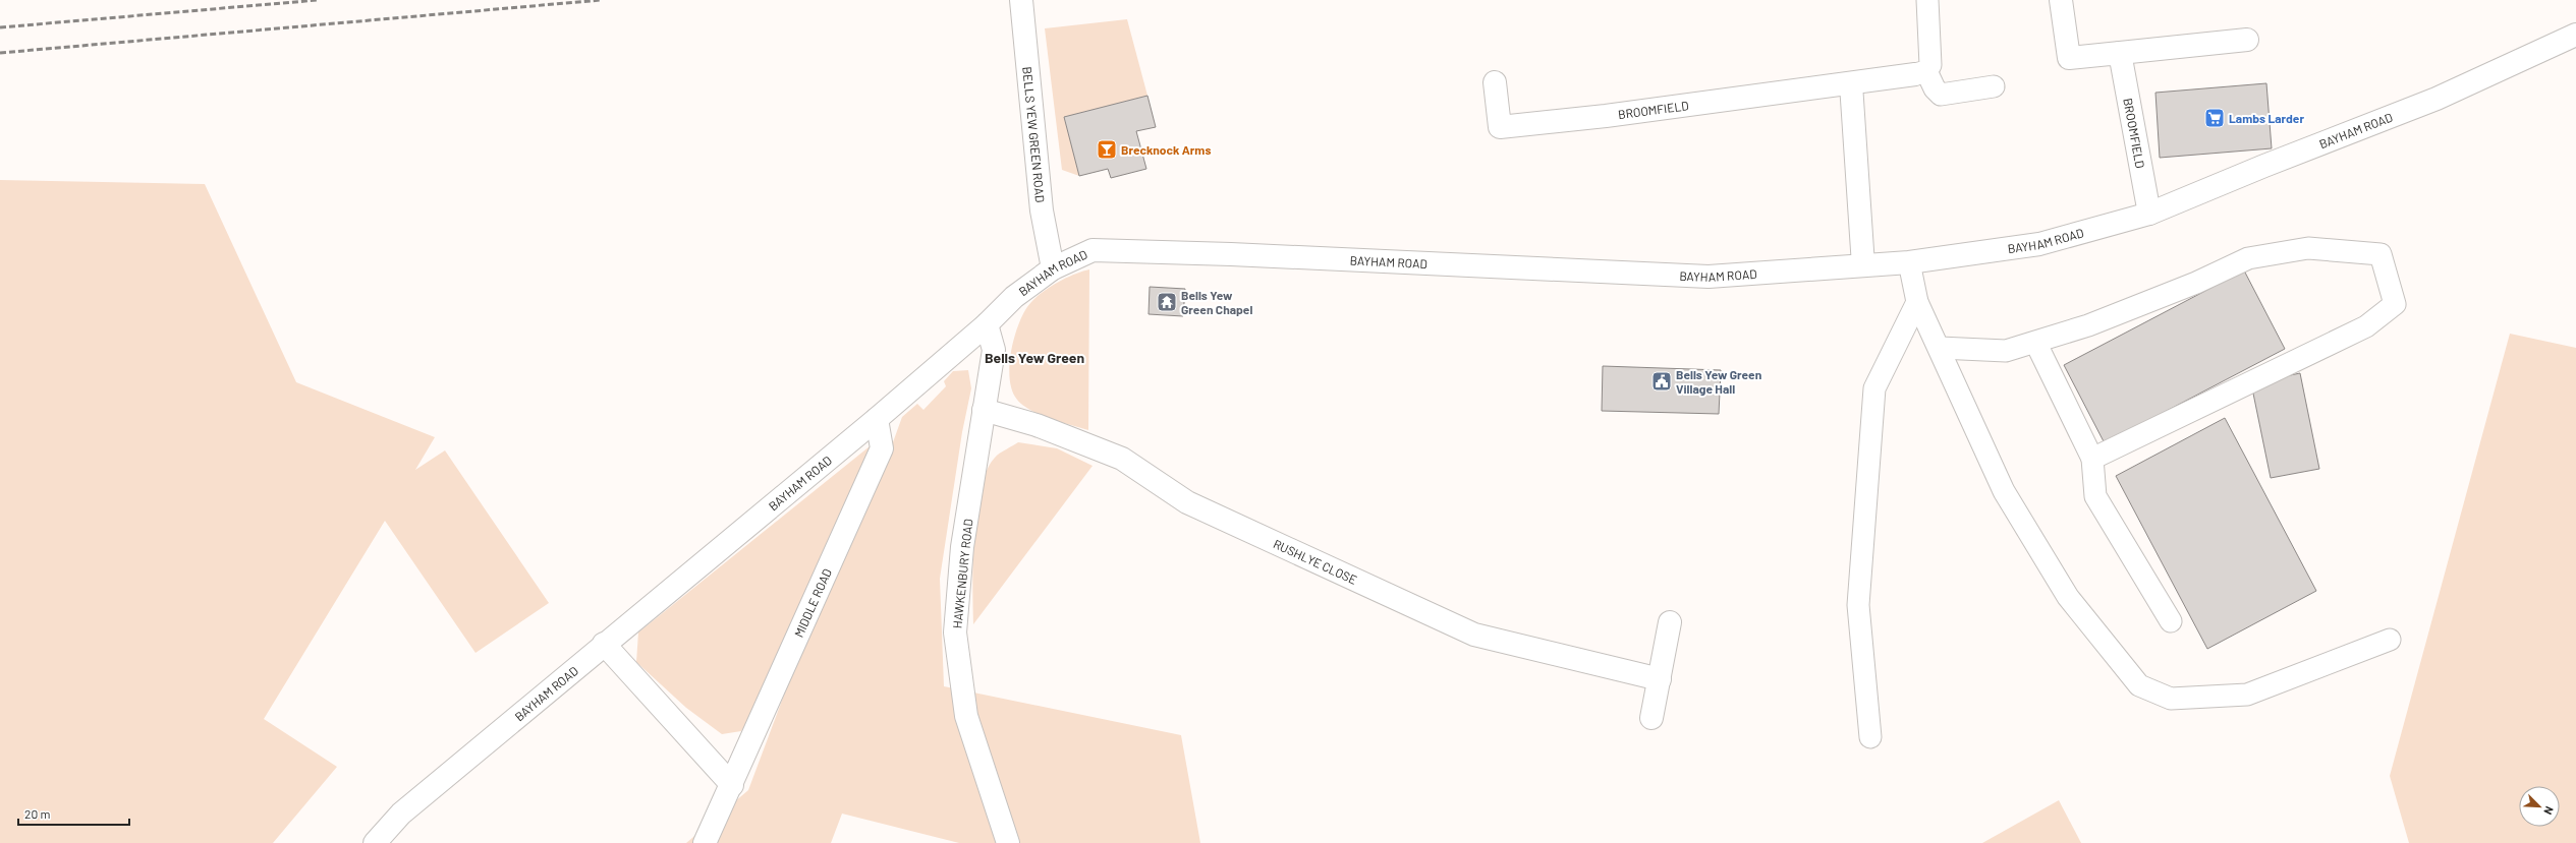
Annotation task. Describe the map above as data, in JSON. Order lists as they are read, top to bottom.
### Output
{
  "streets": {
    "street": [
      "BROOMFIELD",
      "BAYHAM ROAD",
      "BELLS YEW GREEN ROAD",
      "RUSHLYE CLOSE",
      "HAWKENBURY ROAD",
      "MIDDLE ROAD"
    ]
  },
  "crossings": [
    ["BROOMFIELD", "BAYHAM ROAD"],
    ["BAYHAM ROAD", "BELLS YEW GREEN ROAD"],
    ["BAYHAM ROAD", "HAWKENBURY ROAD"],
    ["BAYHAM ROAD", "MIDDLE ROAD"],
    ["RUSHLYE CLOSE", "HAWKENBURY ROAD"]
  ],
  "districts": ["Bells Yew Green"],
  "places": {
    "supermarket": ["Lambs Larder"],
    "bar": ["Brecknock Arms"],
    "temple": ["Bells Yew Green Chapel"],
    "public building": ["Bells Yew Green Village Hall"]
  },
  "scale_bar": "20 m",
  "north": "bottom right"
}
